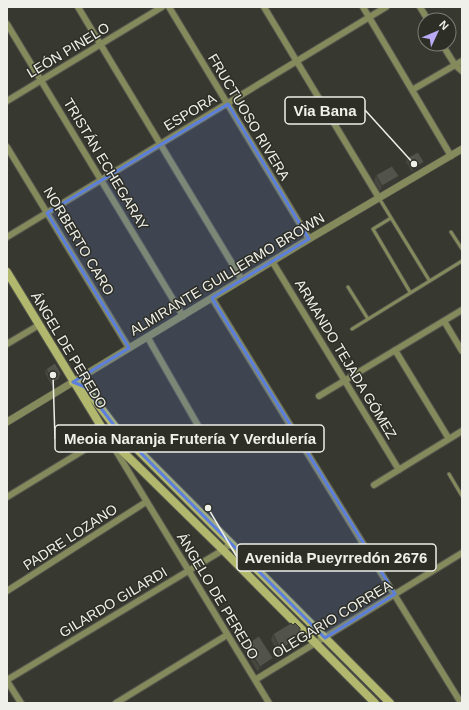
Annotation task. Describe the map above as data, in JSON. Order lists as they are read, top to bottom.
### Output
{
  "streets": {
    "main road": ["ÁNGEL DE PEREDO"],
    "street": [
      "LEÓN PINELO",
      "ESPORA",
      "FRUCTUOSO RIVERA",
      "TRISTÁN ECHEGARAY",
      "NORBERTO CARO",
      "ALMIRANTE GUILLERMO BROWN",
      "ARMANDO TEJADA GÓMEZ",
      "PADRE LOZANO",
      "ÁNGELO DE PEREDO",
      "GILARDO GILARDI",
      "OLEGARIO CORREA"
    ]
  },
  "crossings": [
    ["LEÓN PINELO", "TRISTÁN ECHEGARAY"],
    ["ESPORA", "FRUCTUOSO RIVERA"],
    ["ESPORA", "TRISTÁN ECHEGARAY"],
    ["ESPORA", "NORBERTO CARO"],
    ["FRUCTUOSO RIVERA", "ALMIRANTE GUILLERMO BROWN"],
    ["TRISTÁN ECHEGARAY", "ALMIRANTE GUILLERMO BROWN"],
    ["NORBERTO CARO", "ALMIRANTE GUILLERMO BROWN"],
    ["ALMIRANTE GUILLERMO BROWN", "ÁNGEL DE PEREDO"],
    ["ALMIRANTE GUILLERMO BROWN", "ARMANDO TEJADA GÓMEZ"],
    ["ÁNGEL DE PEREDO", "PADRE LOZANO"],
    ["ÁNGEL DE PEREDO", "ÁNGELO DE PEREDO"],
    ["PADRE LOZANO", "ÁNGELO DE PEREDO"],
    ["ÁNGELO DE PEREDO", "GILARDO GILARDI"],
    ["ÁNGELO DE PEREDO", "OLEGARIO CORREA"]
  ],
  "places": ["Via Bana", "Meoia Naranja Frutería Y Verdulería", "Avenida Pueyrredón 2676"],
  "north": "top right"
}
